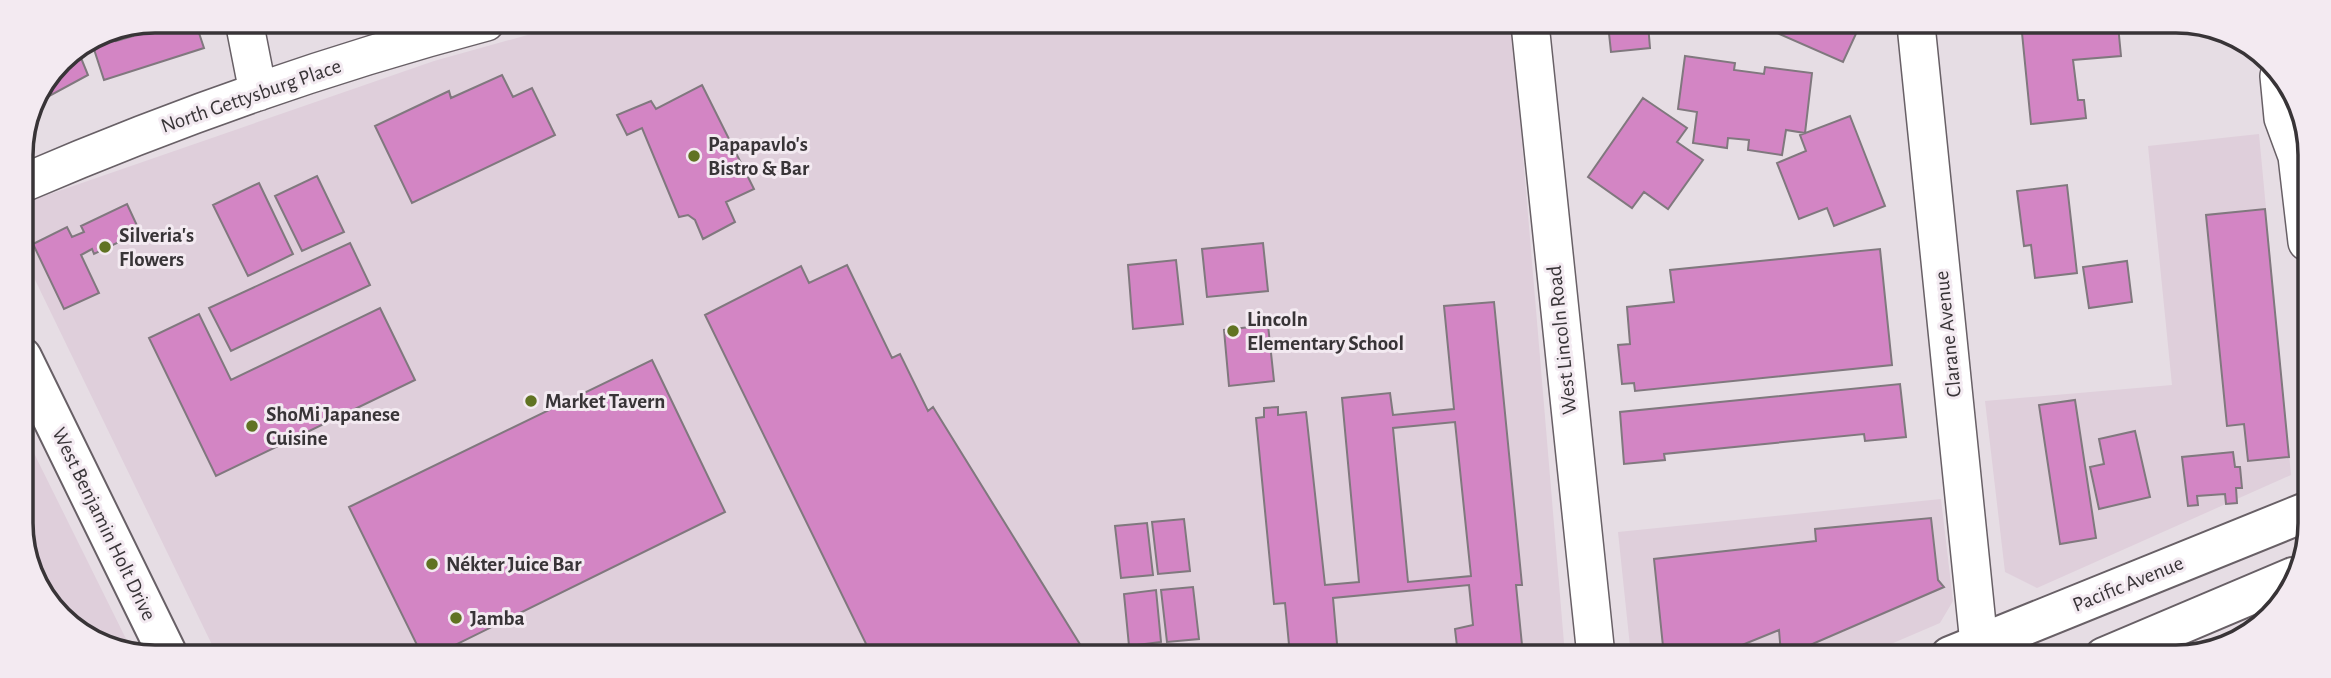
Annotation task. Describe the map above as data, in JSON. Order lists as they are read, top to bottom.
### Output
{
  "streets": {
    "main road": ["West Benjamin Holt Drive", "Pacific Avenue"],
    "street": ["North Gettysburg Place", "Clarane Avenue", "West Lincoln Road"]
  },
  "places": [
    "Papapavlo's Bistro & Bar",
    "Silveria's Flowers",
    "Lincoln Elementary School",
    "Market Tavern",
    "ShoMi Japanese Cuisine",
    "Nékter Juice Bar",
    "Jamba"
  ]
}
